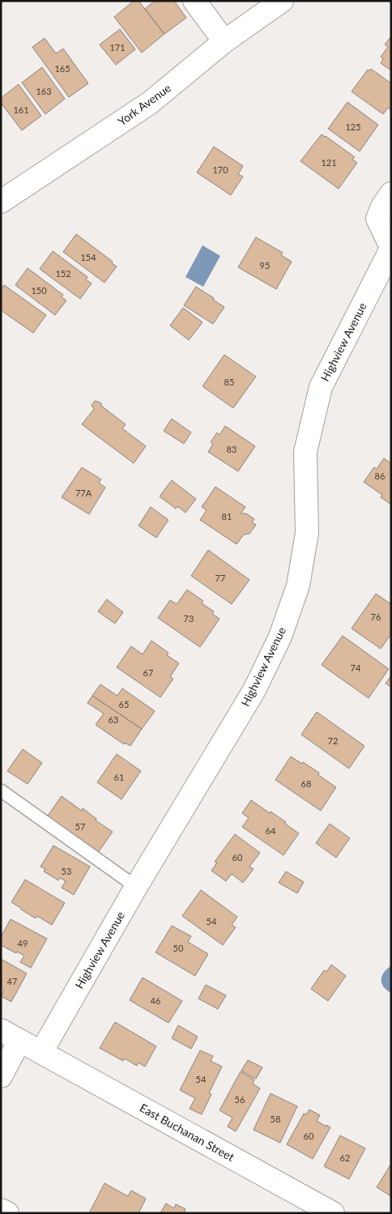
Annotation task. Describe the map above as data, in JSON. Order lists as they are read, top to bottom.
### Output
{
  "streets": {
    "street": ["York Avenue", "Highview Avenue", "East Buchanan Street"]
  },
  "crossings": [
    ["Highview Avenue", "East Buchanan Street"]
  ],
  "house_numbers": [
    "171",
    "165",
    "163",
    "161",
    "125",
    "121",
    "170",
    "154",
    "95",
    "152",
    "150",
    "85",
    "83",
    "86",
    "77A",
    "81",
    "77",
    "76",
    "73",
    "74",
    "67",
    "65",
    "63",
    "72",
    "61",
    "68",
    "57",
    "64",
    "60",
    "53",
    "54",
    "49",
    "50",
    "47",
    "46",
    "54",
    "56",
    "58",
    "60",
    "62"
  ]
}
